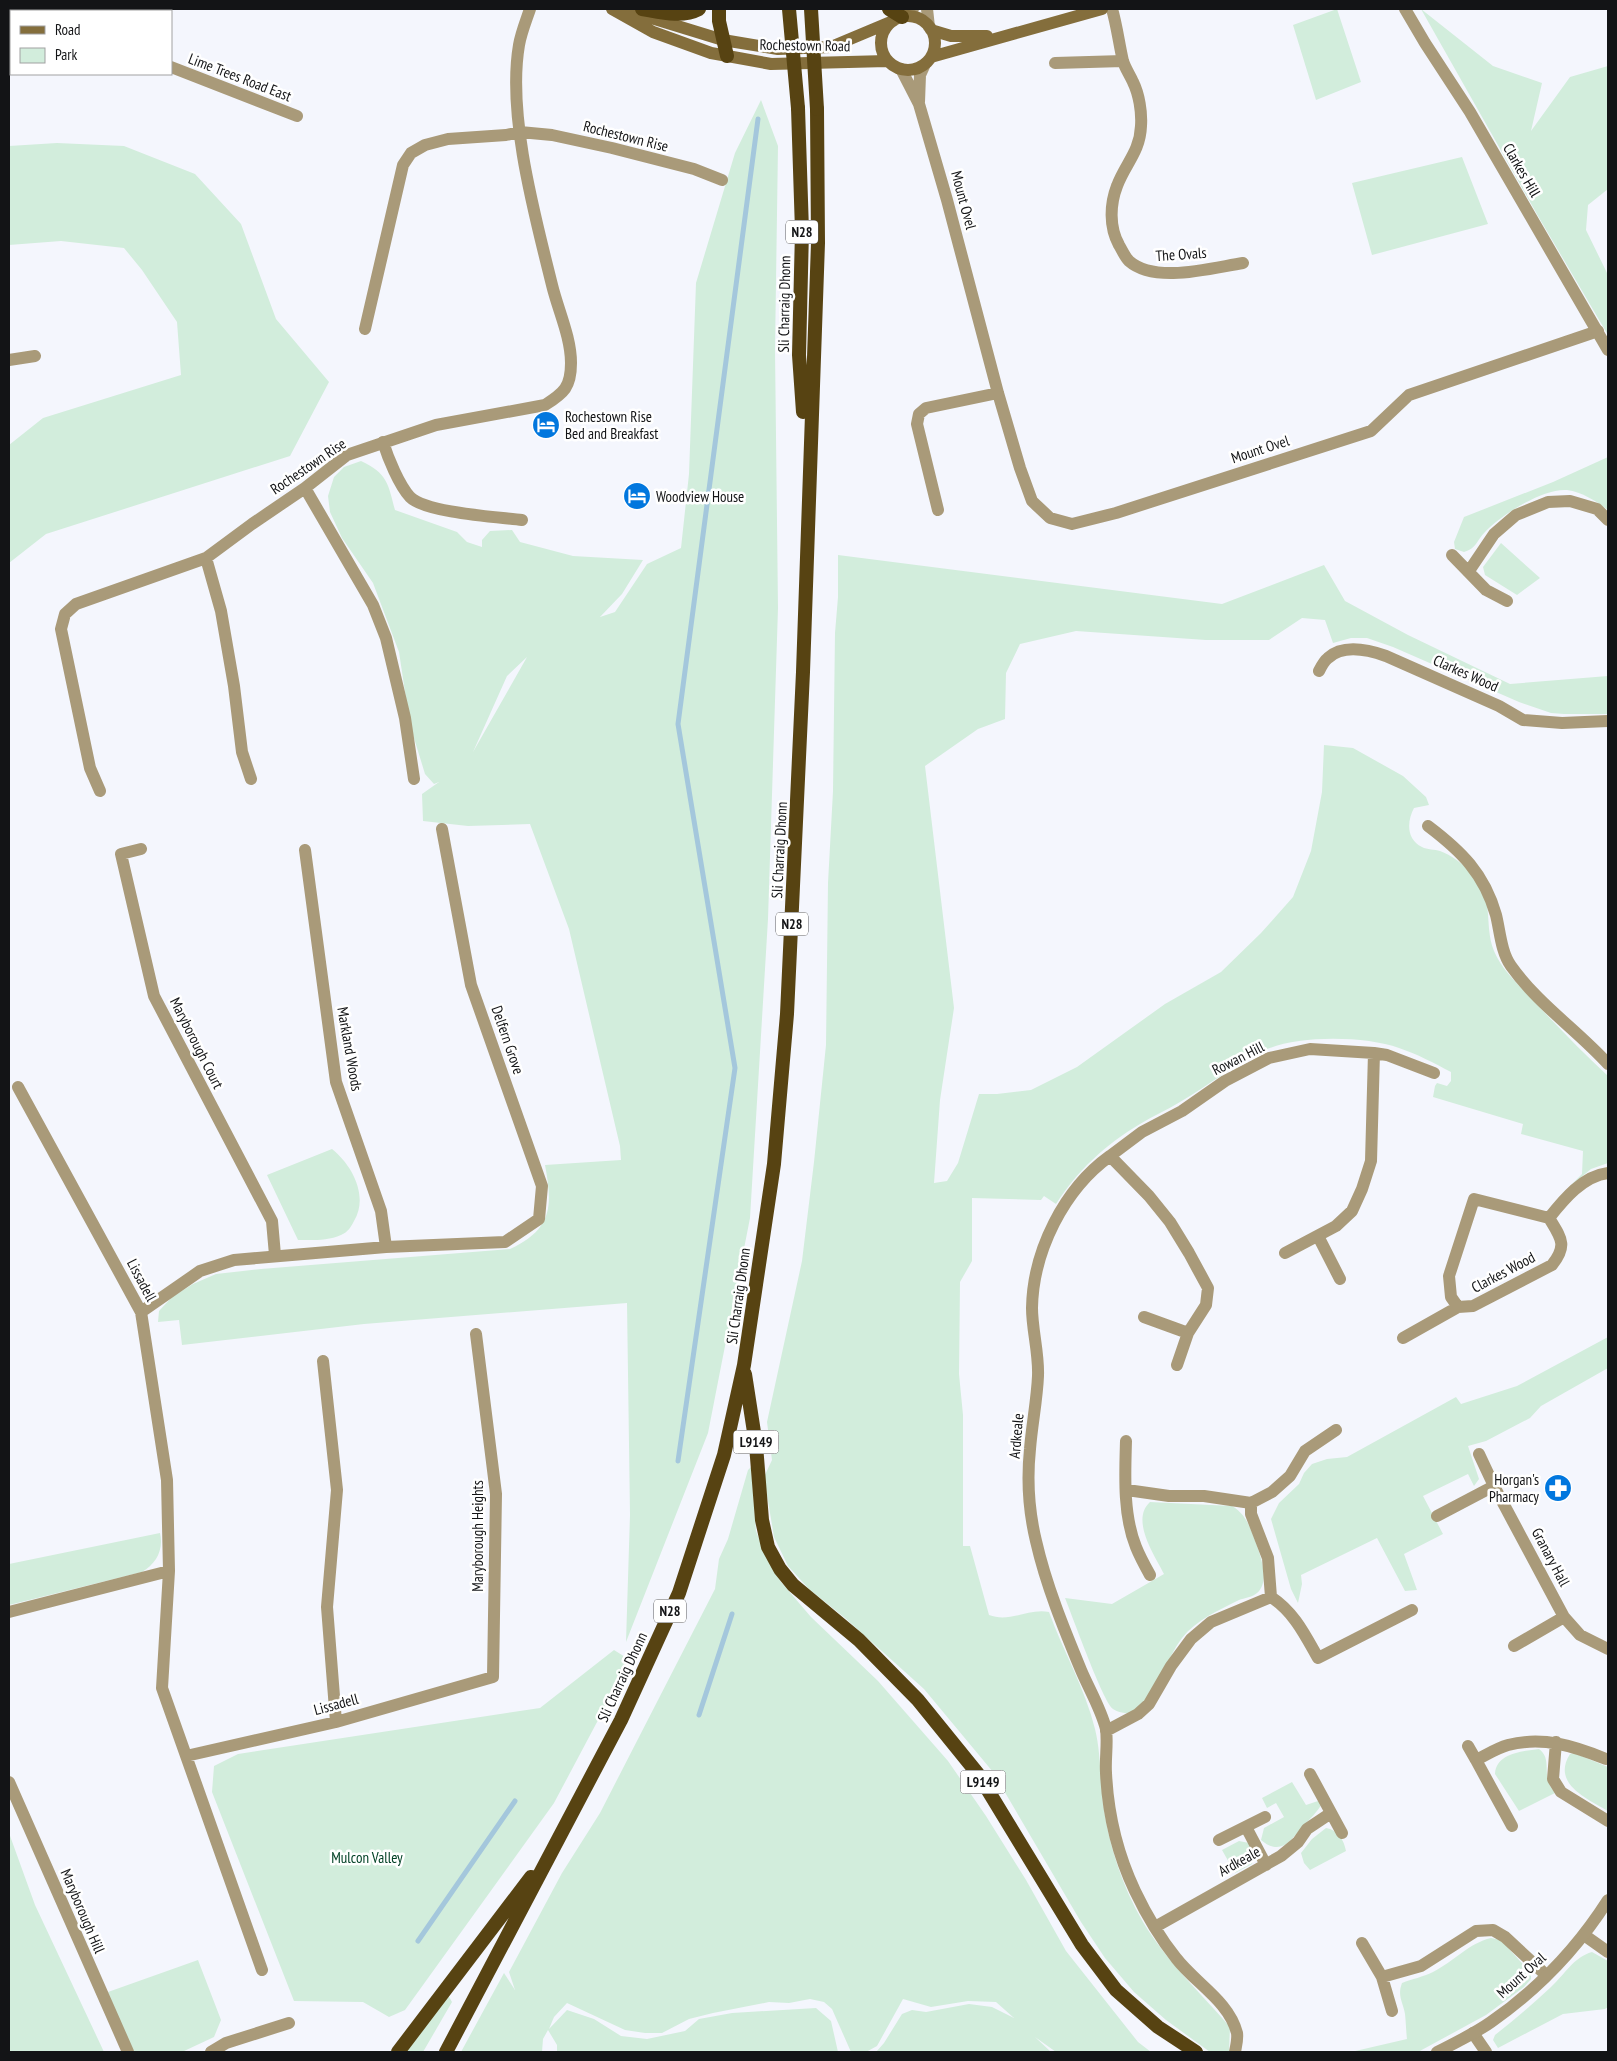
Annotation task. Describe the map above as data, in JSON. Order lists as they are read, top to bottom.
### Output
{
  "streets": {
    "highway": ["N28", "Sli Charraig Dhonn", "L9149"],
    "main road": ["Rochestown Road"],
    "street": [
      "Lime Trees Road East",
      "Rochestown Rise",
      "Clarkes Hill",
      "Mount Ovel",
      "The Ovals",
      "Clarkes Wood",
      "Delfern Grove",
      "Maryborough Court",
      "Markland Woods",
      "Rowan Hill",
      "Lissadell",
      "Ardkeale",
      "Maryborough Heights",
      "Granary Hall",
      "Maryborough Hill",
      "Mount Oval"
    ]
  },
  "crossings": [
    ["Rochestown Road", "Mount Ovel"],
    ["Clarkes Hill", "Mount Ovel"],
    ["N28", "Sli Charraig Dhonn"],
    ["Sli Charraig Dhonn", "L9149"],
    ["Delfern Grove", "Markland Woods"],
    ["Rowan Hill", "Ardkeale"],
    ["Lissadell", "Maryborough Heights"]
  ],
  "parks": ["Mulcon Valley"],
  "places": {
    "hotel": ["Rochestown Rise Bed and Breakfast", "Woodview House"],
    "pharmacy": ["Horgan's Pharmacy"]
  },
  "legend": ["Road", "Park"]
}
